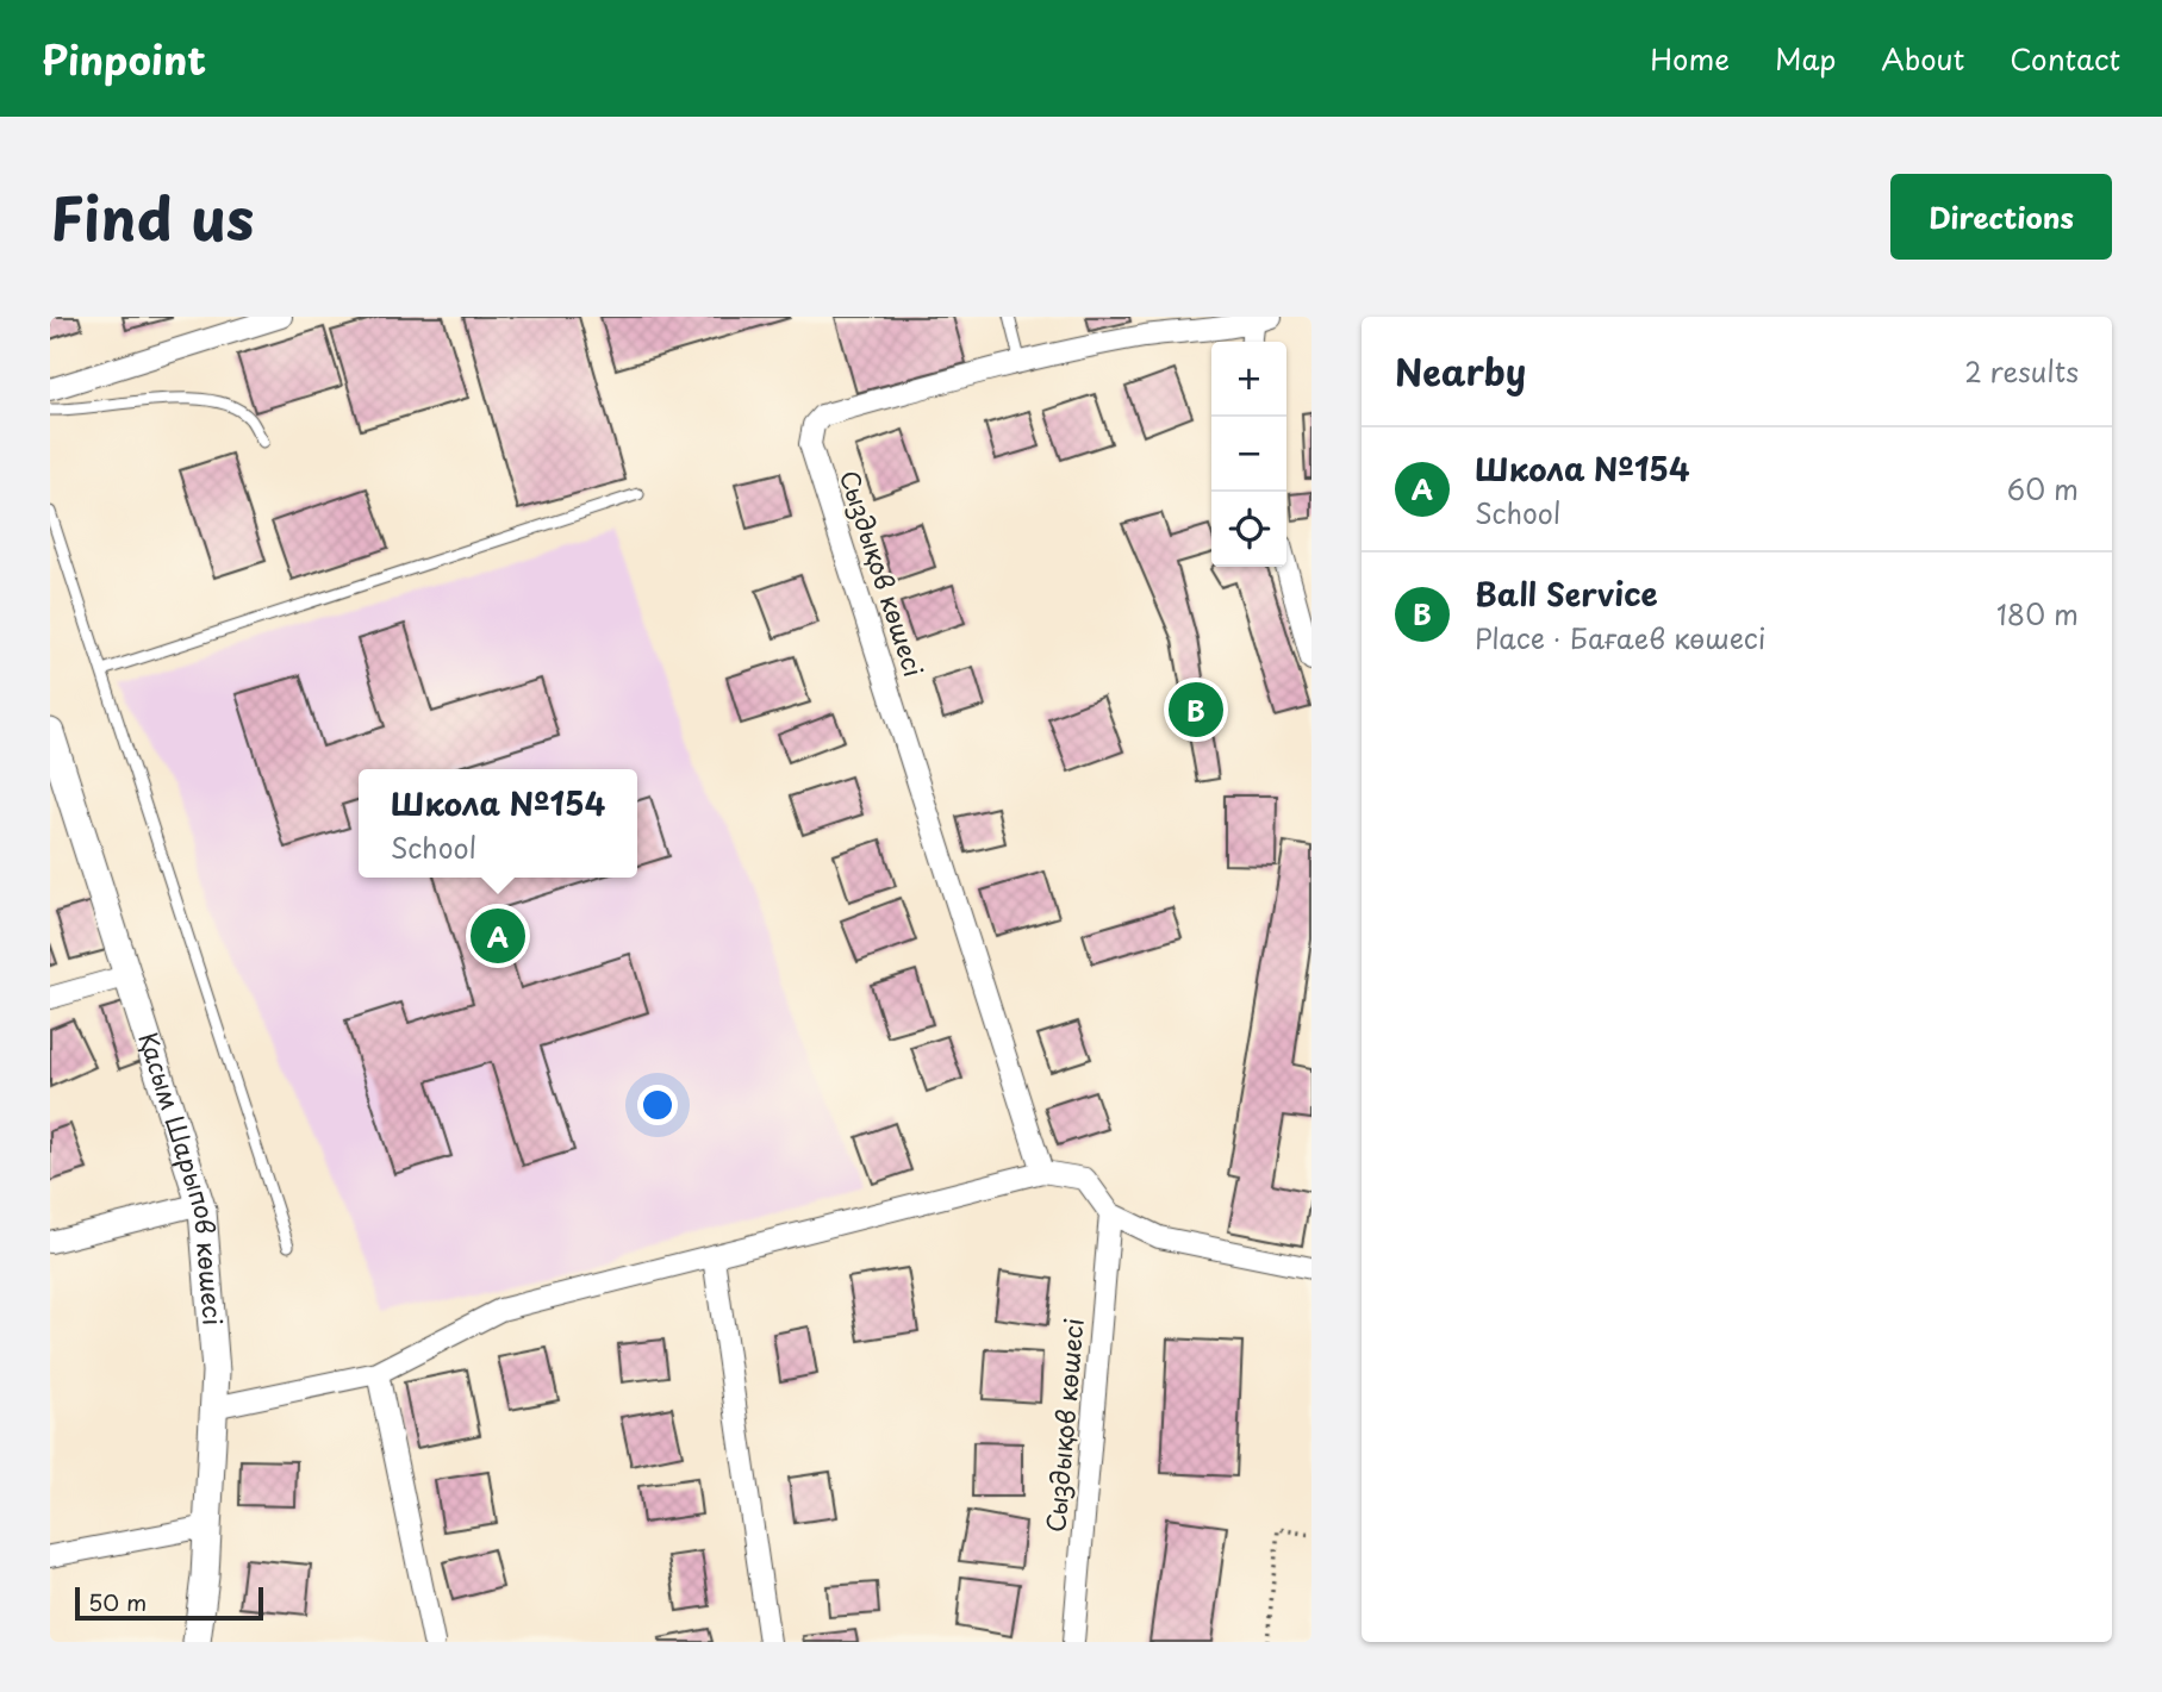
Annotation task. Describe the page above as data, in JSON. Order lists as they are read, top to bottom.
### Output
{
  "streets": {
    "street": ["Сыздықов көшесі", "Қасым Шарыпов көшесі"]
  },
  "scale_bar": "50 m",
  "page": {
    "header": "Pinpoint",
    "nav": [
      "Home",
      "Map",
      "About",
      "Contact"
    ],
    "title": "Find us",
    "buttons": "Directions",
    "heading": ["Nearby", "2 results"],
    "map_buttons": ["+", "−"],
    "list": [
      {
        "mark": "A",
        "name": "Школа №154",
        "note": "School",
        "value": "60 m"
      },
      {
        "mark": "B",
        "name": "Ball Service",
        "note": "Place · Бағаев көшесі",
        "value": "180 m"
      }
    ],
    "pins": ["B", "A"],
    "popup": ["Школа №154", "School"],
    "scale": "50 m"
  }
}
